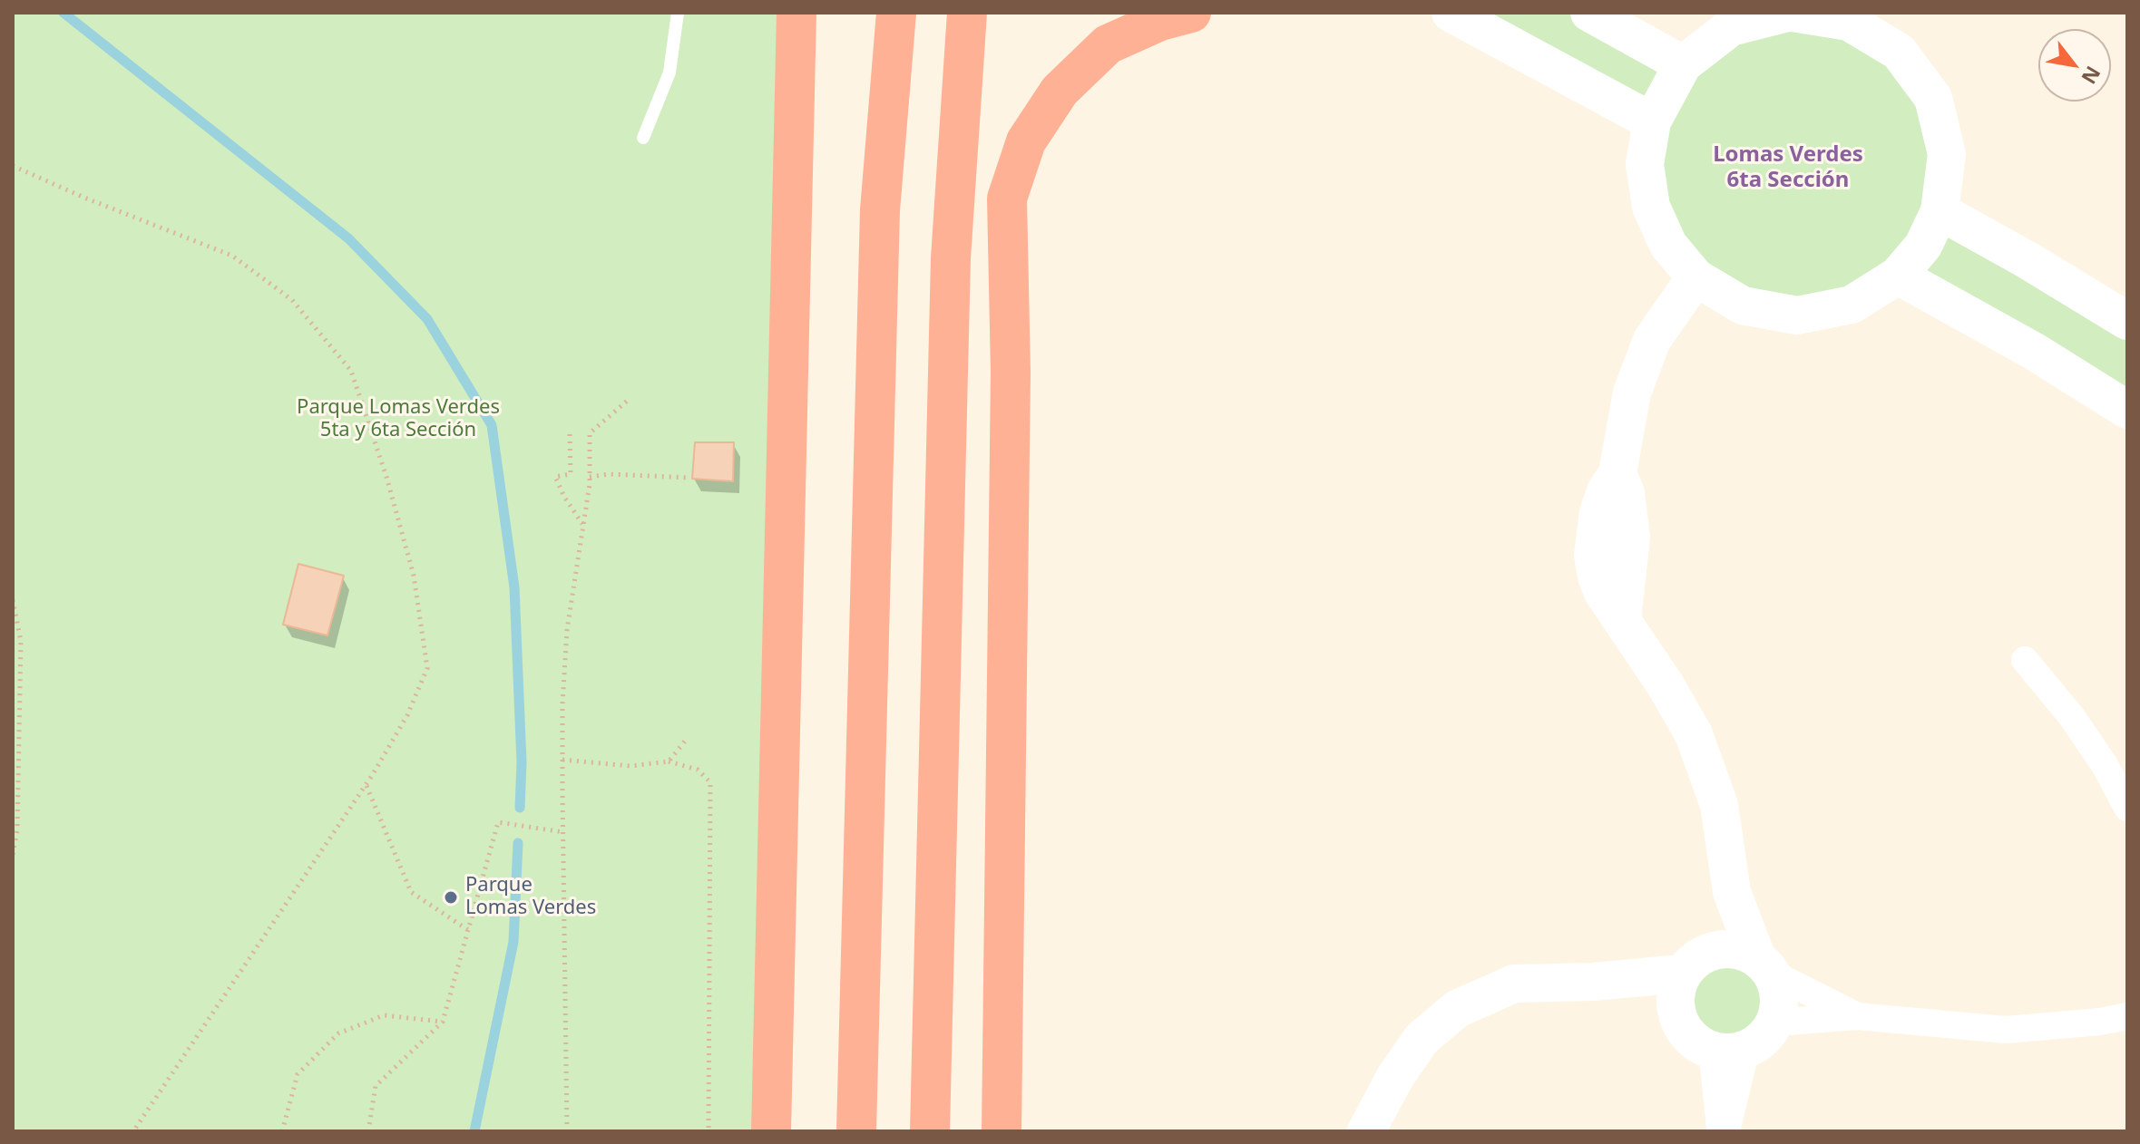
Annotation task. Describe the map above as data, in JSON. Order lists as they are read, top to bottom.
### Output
{
  "districts": ["Lomas Verdes 6ta Sección"],
  "parks": ["Parque Lomas Verdes 5ta y 6ta Sección"],
  "places": ["Parque Lomas Verdes"],
  "north": "bottom right"
}
